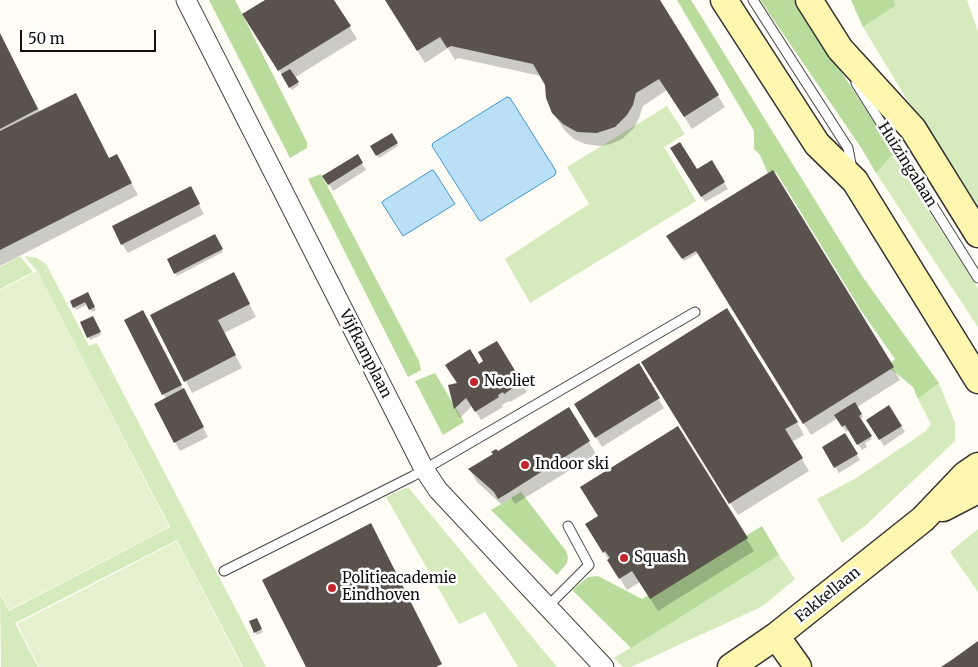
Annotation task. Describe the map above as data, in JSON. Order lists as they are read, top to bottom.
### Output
{
  "streets": {
    "main road": ["Huizingalaan", "Fakkellaan"],
    "street": ["Vijfkamplaan"]
  },
  "places": [
    "Neoliet",
    "Indoor ski",
    "Squash",
    "Politieacademie Eindhoven"
  ],
  "scale_bar": "50 m"
}
